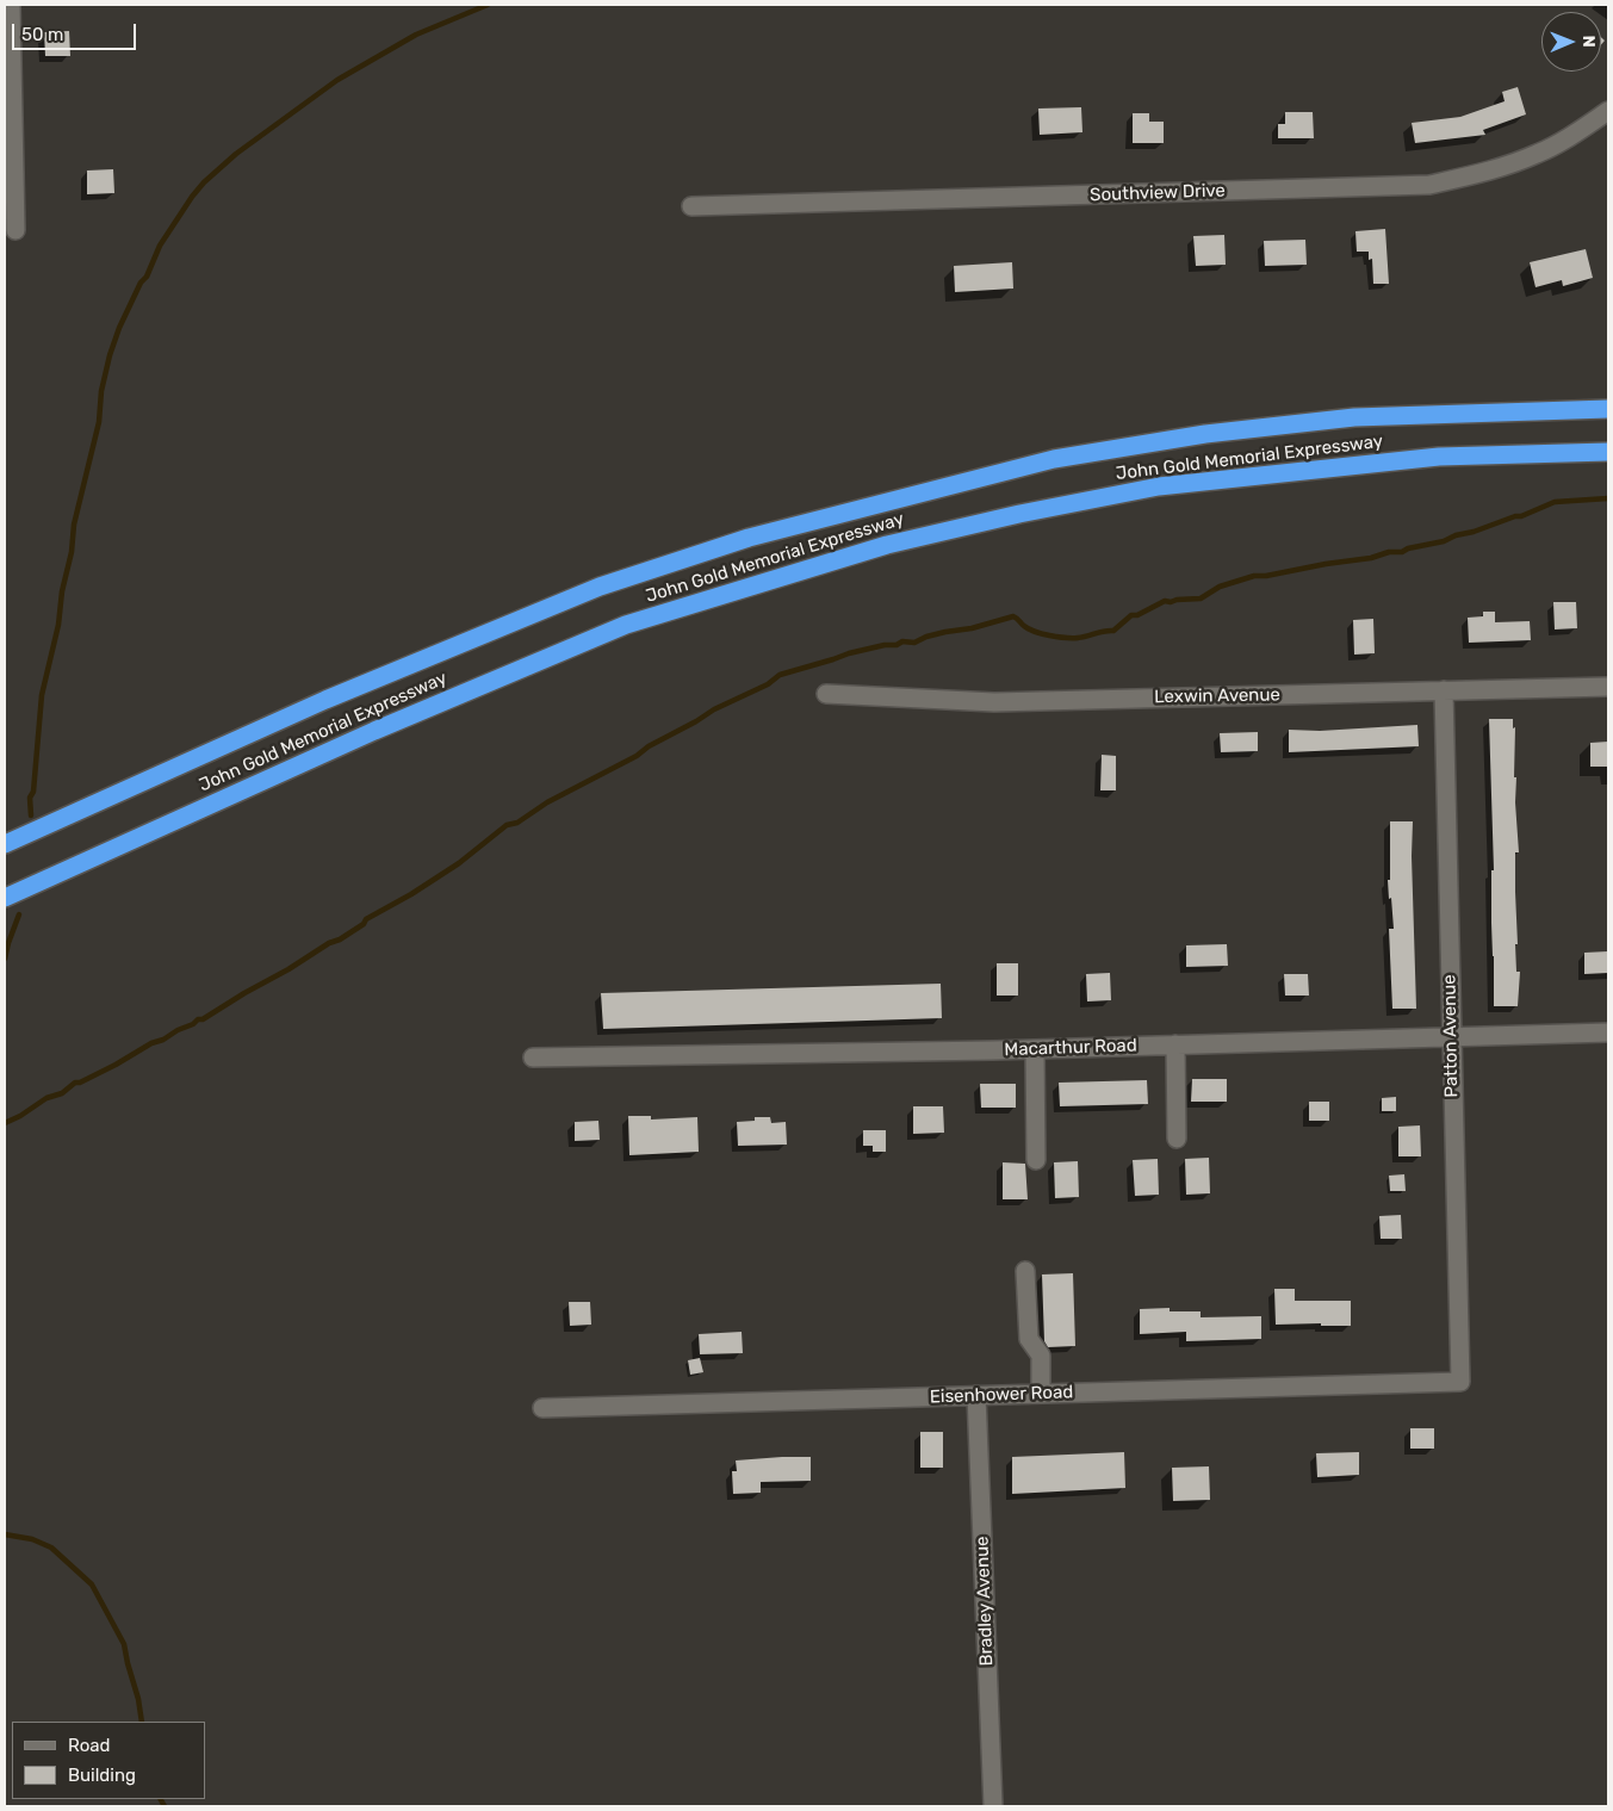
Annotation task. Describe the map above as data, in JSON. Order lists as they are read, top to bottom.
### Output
{
  "streets": {
    "highway": ["John Gold Memorial Expressway"],
    "street": [
      "Southview Drive",
      "Lexwin Avenue",
      "Patton Avenue",
      "Macarthur Road",
      "Eisenhower Road",
      "Bradley Avenue"
    ]
  },
  "crossings": [
    ["Lexwin Avenue", "Patton Avenue"],
    ["Patton Avenue", "Macarthur Road"],
    ["Patton Avenue", "Eisenhower Road"],
    ["Eisenhower Road", "Bradley Avenue"]
  ],
  "legend": ["Road", "Building"],
  "scale_bar": "50 m",
  "north": "right"
}
